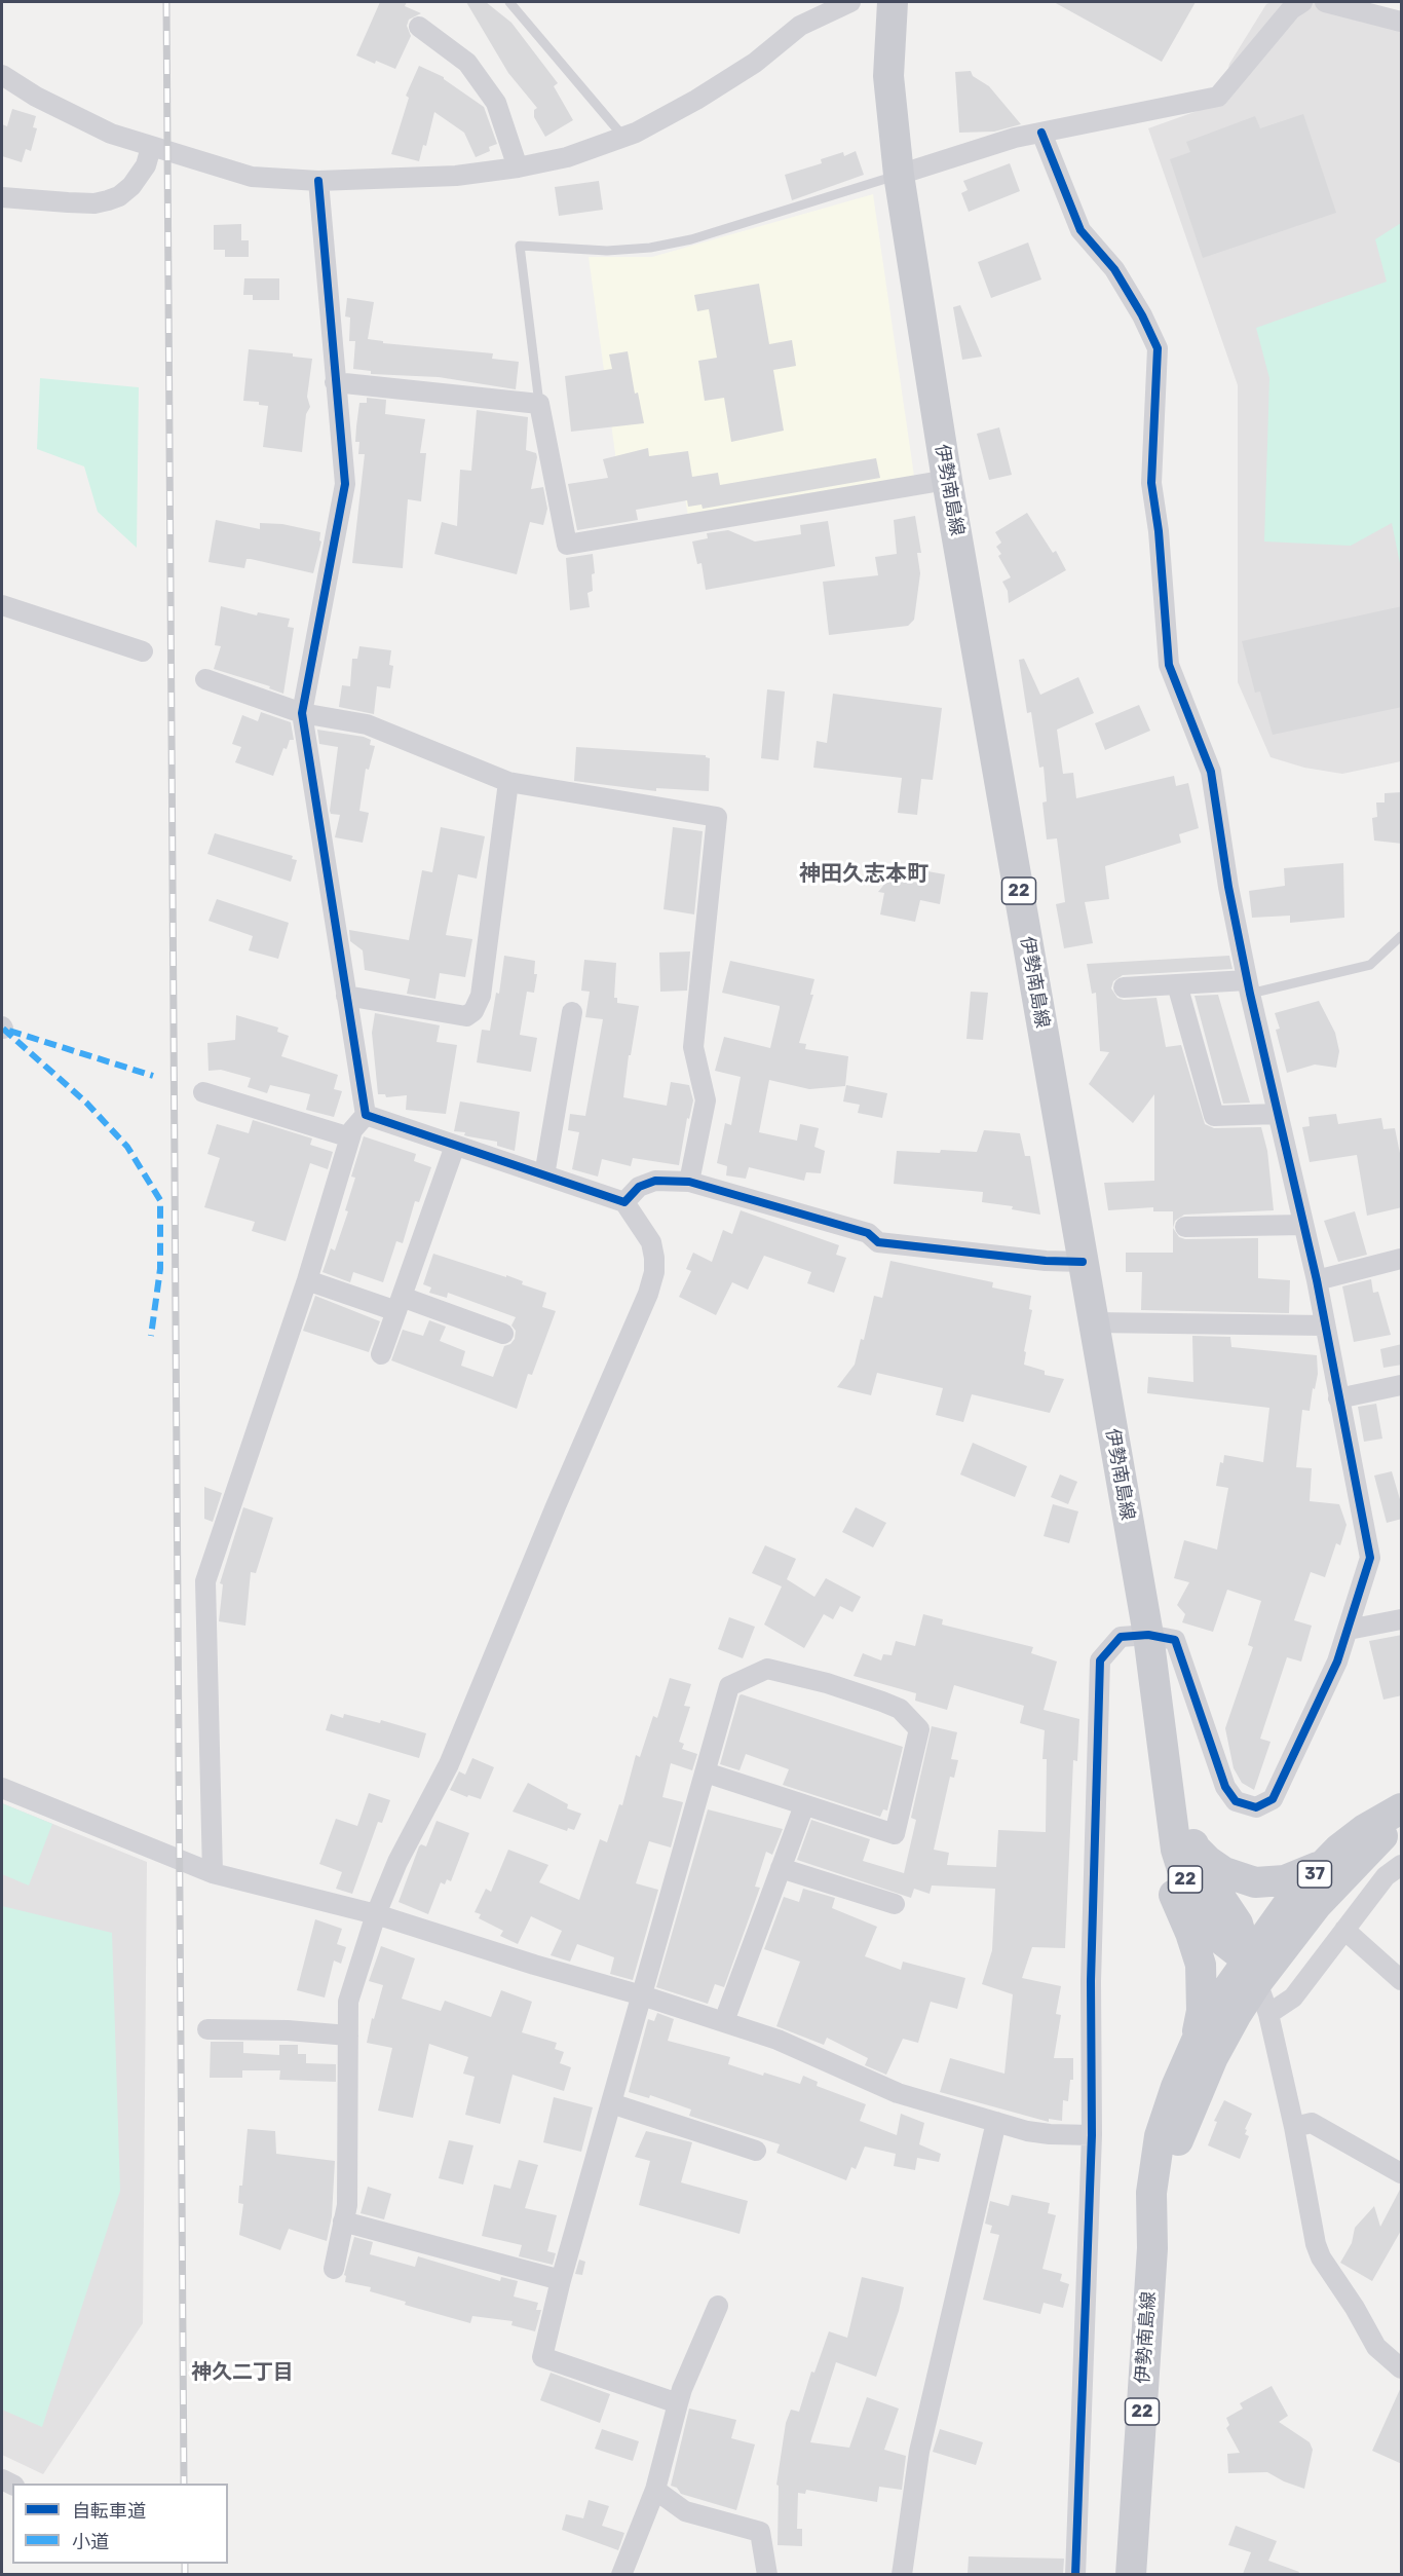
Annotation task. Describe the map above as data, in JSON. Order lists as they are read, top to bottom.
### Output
{
  "streets": {
    "main road": ["伊勢南島線", "22", "37"]
  },
  "crossings": [
    ["伊勢南島線", "37"]
  ],
  "districts": ["神田久志本町", "神久二丁目"],
  "legend": ["自転車道", "小道"]
}
